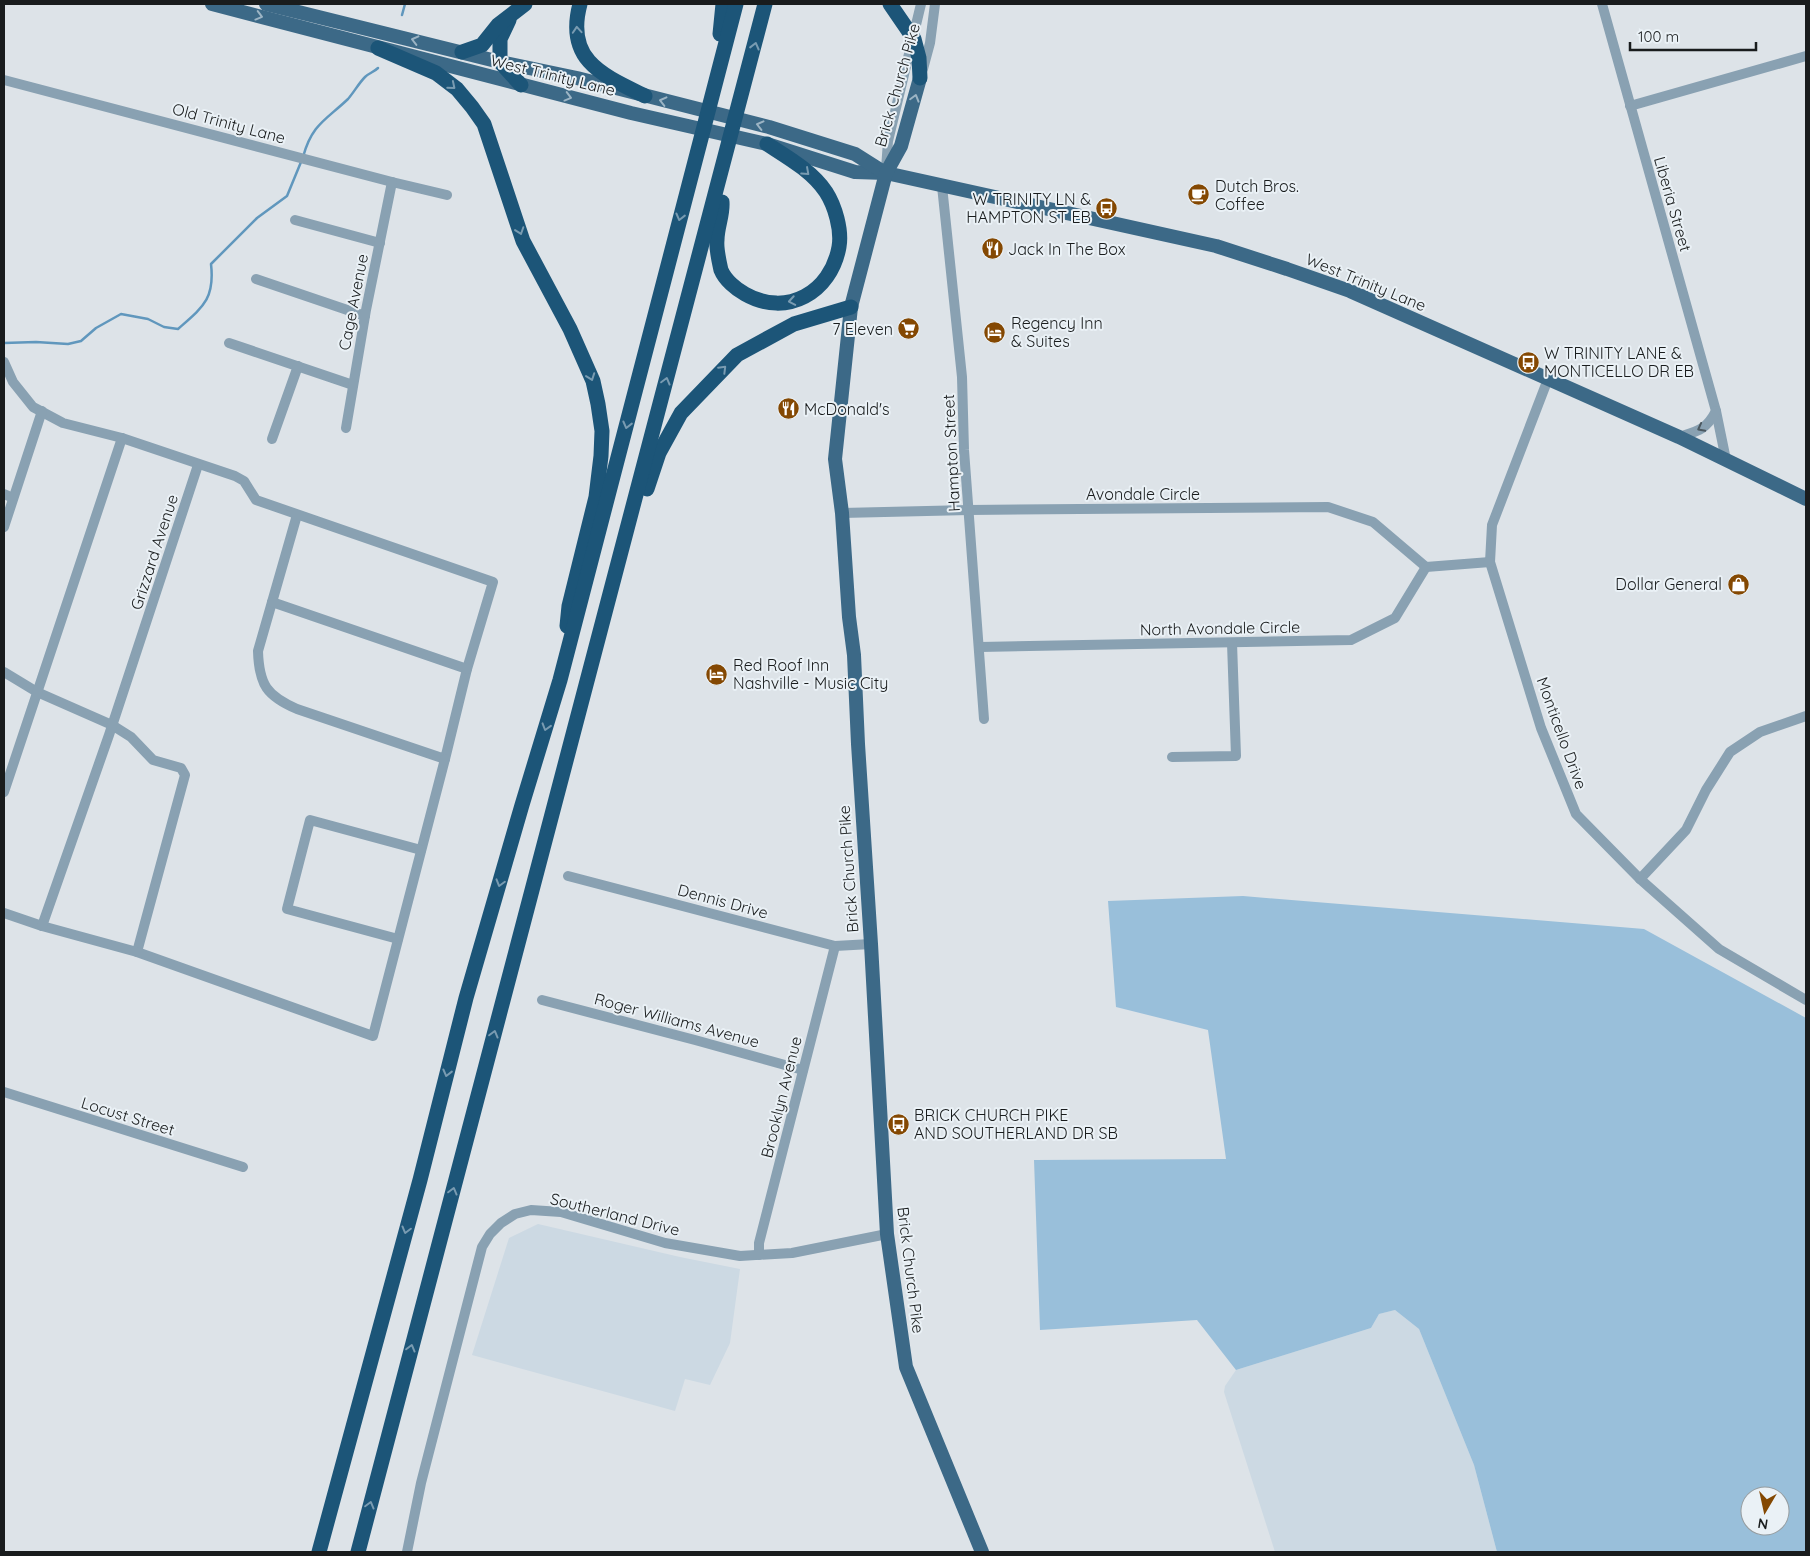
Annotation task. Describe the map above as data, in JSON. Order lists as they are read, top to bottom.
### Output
{
  "streets": {
    "main road": ["West Trinity Lane", "Brick Church Pike"],
    "street": [
      "Old Trinity Lane",
      "Liberia Street",
      "Cage Avenue",
      "Hampton Street",
      "Avondale Circle",
      "Grizzard Avenue",
      "North Avondale Circle",
      "Monticello Drive",
      "Dennis Drive",
      "Roger Williams Avenue",
      "Brooklyn Avenue",
      "Locust Street",
      "Southerland Drive"
    ]
  },
  "crossings": [
    ["West Trinity Lane", "Brick Church Pike"],
    ["West Trinity Lane", "Liberia Street"],
    ["West Trinity Lane", "Hampton Street"],
    ["West Trinity Lane", "Monticello Drive"],
    ["Brick Church Pike", "Avondale Circle"],
    ["Brick Church Pike", "Dennis Drive"],
    ["Brick Church Pike", "Southerland Drive"],
    ["Old Trinity Lane", "Cage Avenue"],
    ["Hampton Street", "Avondale Circle"],
    ["Hampton Street", "North Avondale Circle"],
    ["Avondale Circle", "North Avondale Circle"],
    ["Dennis Drive", "Brooklyn Avenue"],
    ["Roger Williams Avenue", "Brooklyn Avenue"],
    ["Brooklyn Avenue", "Southerland Drive"]
  ],
  "places": {
    "cafe": ["Dutch Bros. Coffee"],
    "bus stop": ["W TRINITY LN & HAMPTON ST EB", "W TRINITY LANE & MONTICELLO DR EB", "BRICK CHURCH PIKE AND SOUTHERLAND DR SB"],
    "restaurant": ["Jack In The Box", "McDonald's"],
    "supermarket": ["7 Eleven"],
    "hotel": ["Regency Inn & Suites", "Red Roof Inn Nashville - Music City"],
    "shop": ["Dollar General"]
  },
  "scale_bar": "100 m",
  "north": "bottom"
}
